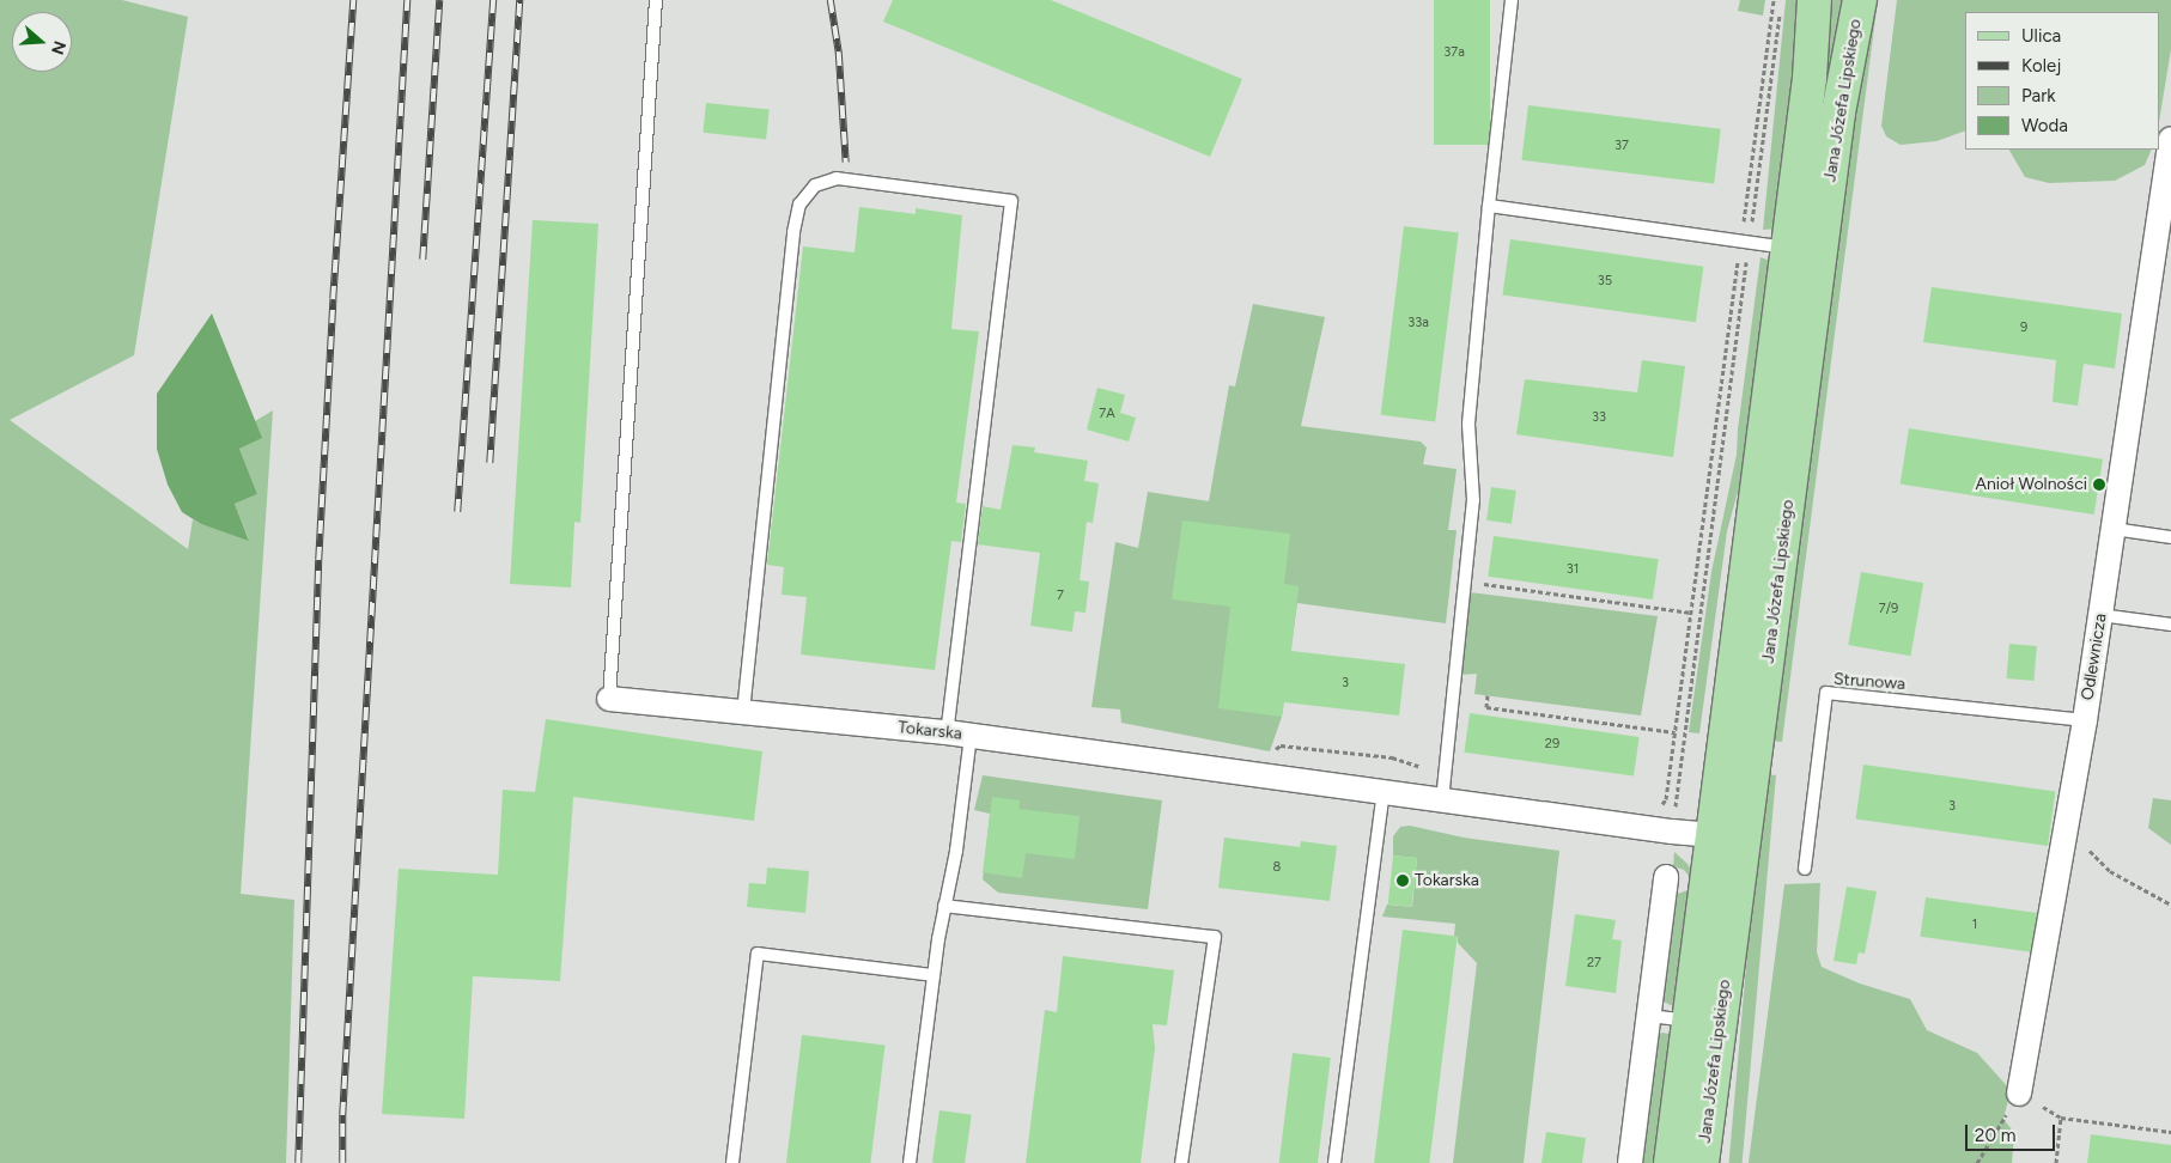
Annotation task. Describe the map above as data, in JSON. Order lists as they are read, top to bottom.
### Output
{
  "streets": {
    "main road": ["Jana Józefa Lipskiego"],
    "street": ["Odlewnicza", "Tokarska"],
    "lane": ["Strunowa"]
  },
  "crossings": [
    ["Jana Józefa Lipskiego", "Tokarska"],
    ["Odlewnicza", "Strunowa"]
  ],
  "places": ["Anioł Wolności", "Tokarska"],
  "house_numbers": [
    "37a",
    "37",
    "35",
    "33a",
    "9",
    "7A",
    "33",
    "31",
    "7",
    "7/9",
    "3",
    "29",
    "3",
    "8",
    "1",
    "27"
  ],
  "legend": [
    "Ulica",
    "Kolej",
    "Park",
    "Woda"
  ],
  "scale_bar": "20 m",
  "north": "right"
}
